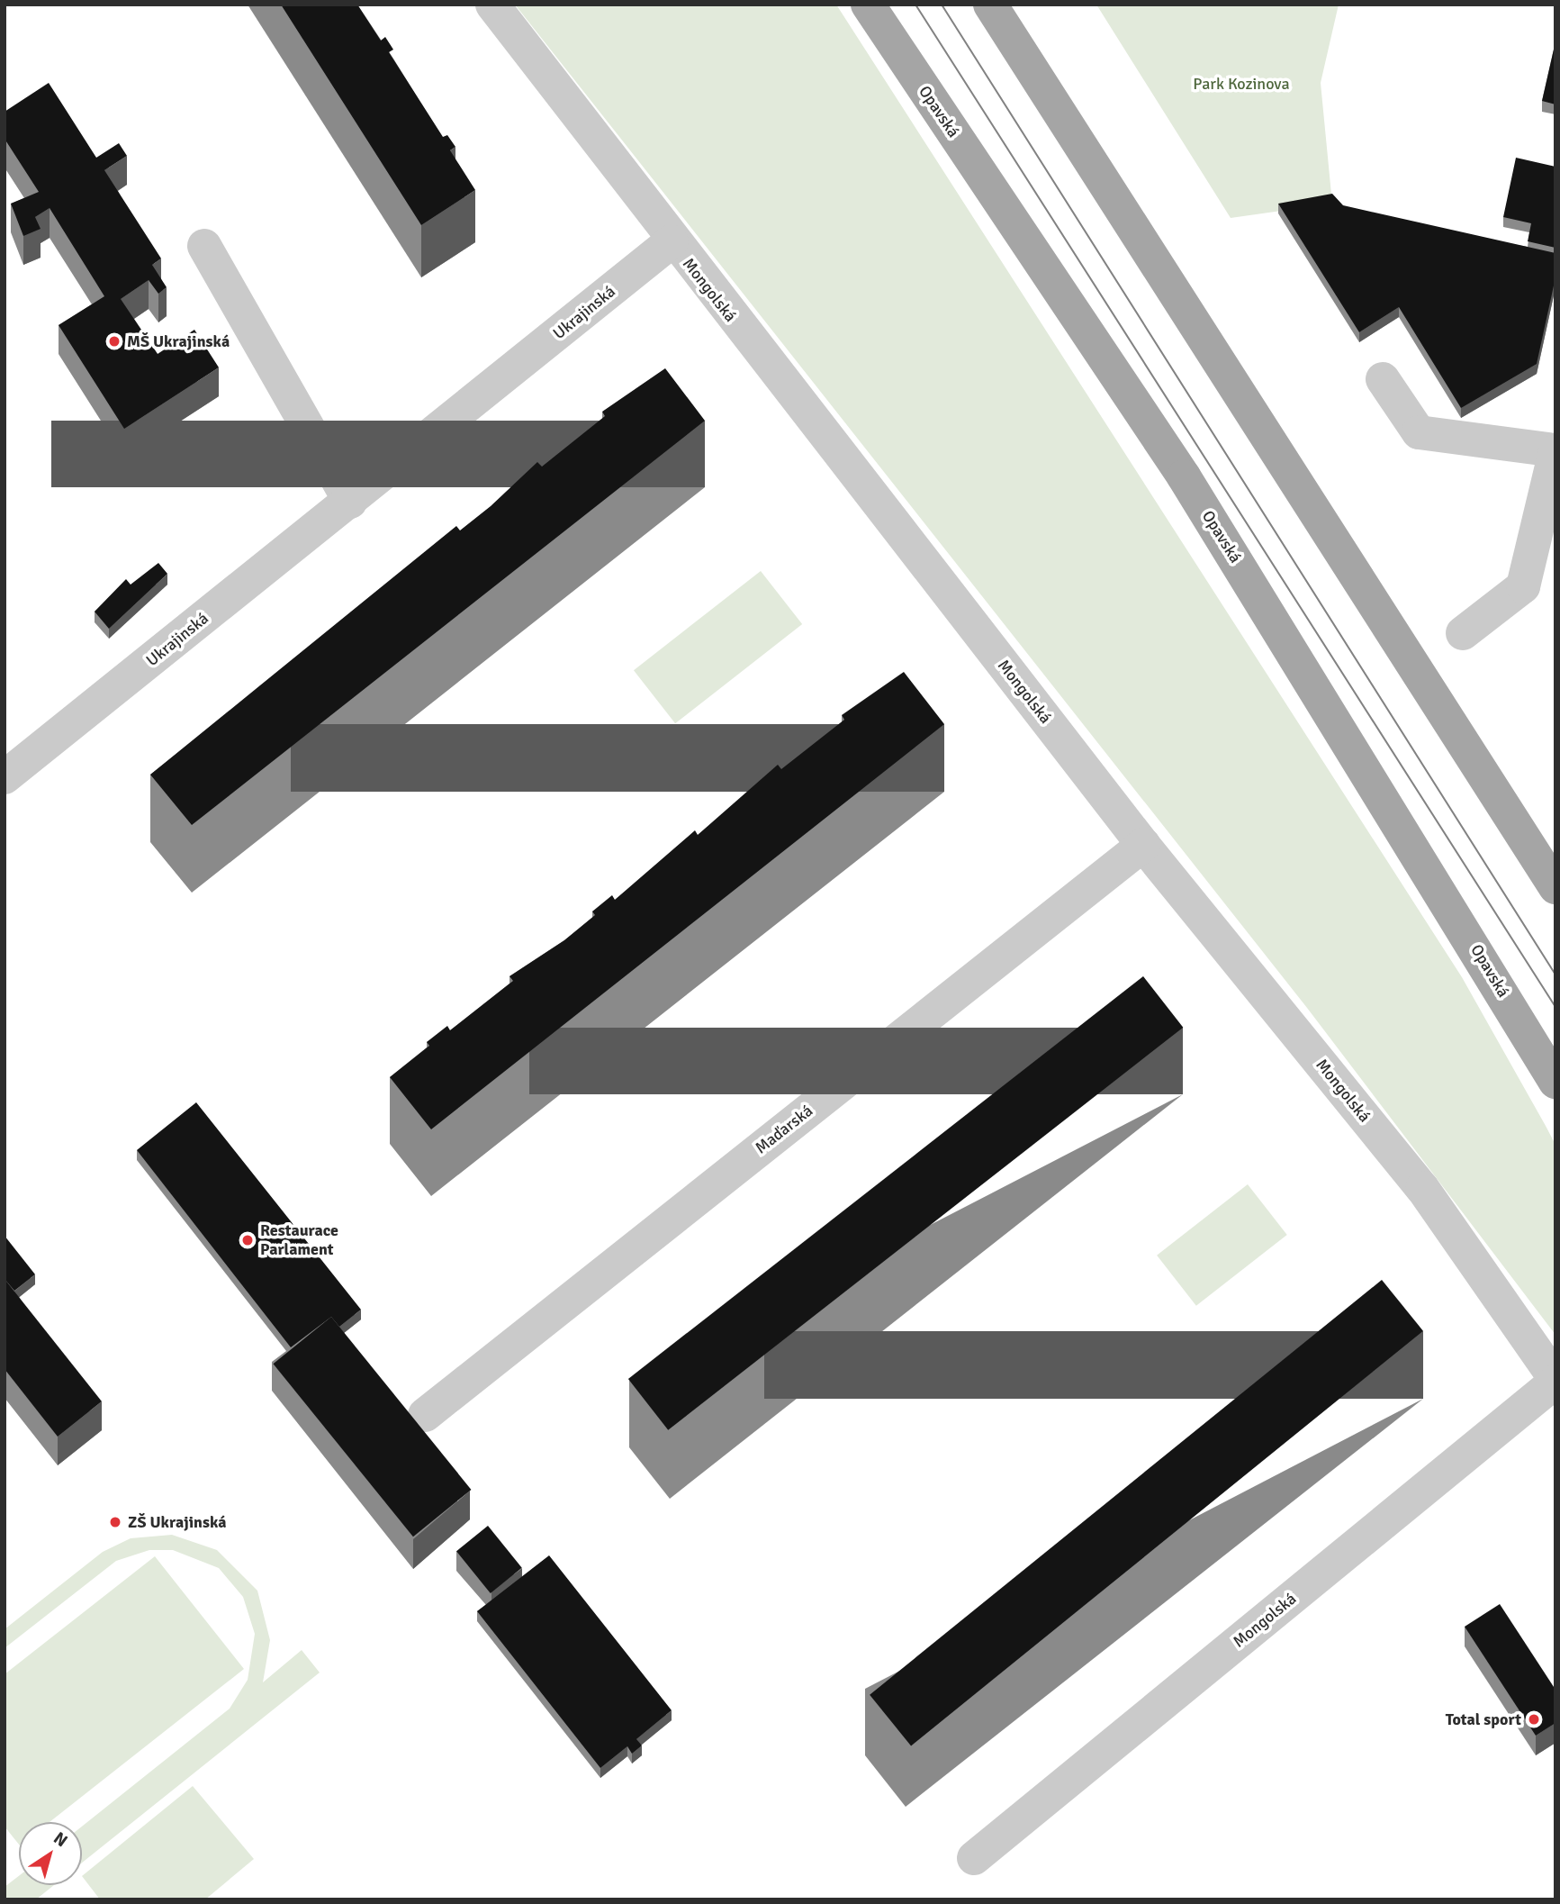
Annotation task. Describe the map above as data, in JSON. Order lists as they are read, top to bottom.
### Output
{
  "streets": {
    "main road": ["Opavská"],
    "street": ["Mongolská", "Ukrajinská", "Maďarská"]
  },
  "crossings": [
    ["Mongolská", "Ukrajinská"],
    ["Mongolská", "Maďarská"]
  ],
  "parks": ["Park Kozinova"],
  "places": [
    "MŠ Ukrajinská",
    "Restaurace Parlament",
    "ZŠ Ukrajinská",
    "Total sport"
  ],
  "north": "top right"
}
